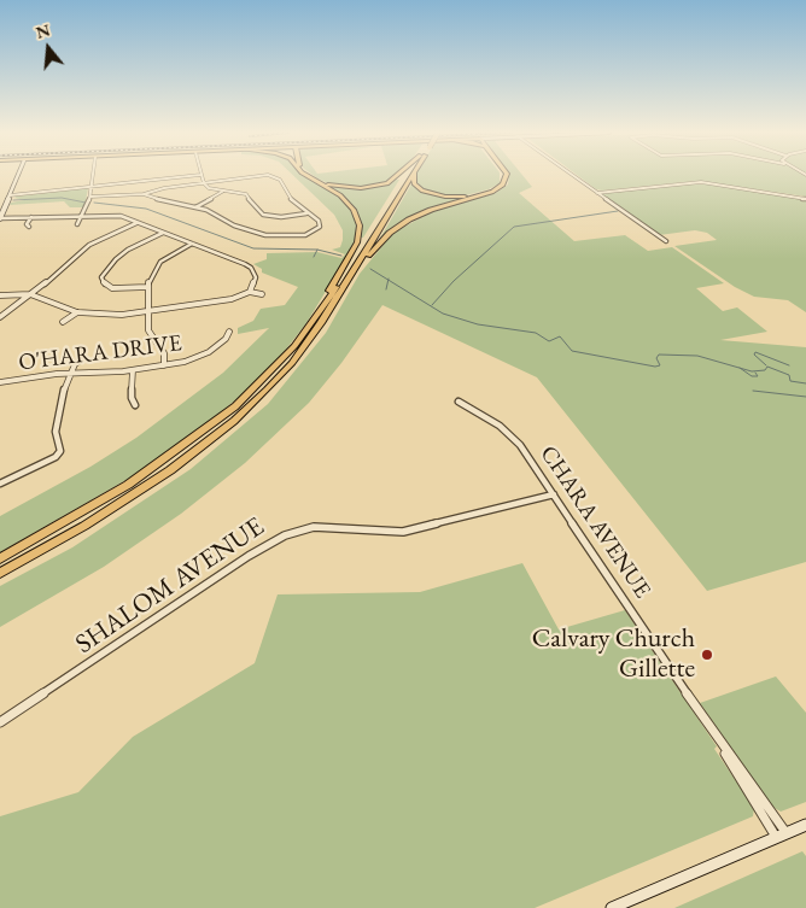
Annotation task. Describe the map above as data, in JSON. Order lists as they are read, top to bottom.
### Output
{
  "streets": {
    "street": ["O'HARA DRIVE", "CHARA AVENUE", "SHALOM AVENUE"]
  },
  "crossings": [
    ["CHARA AVENUE", "SHALOM AVENUE"]
  ],
  "places": ["Calvary Church Gillette"],
  "north": "top"
}
